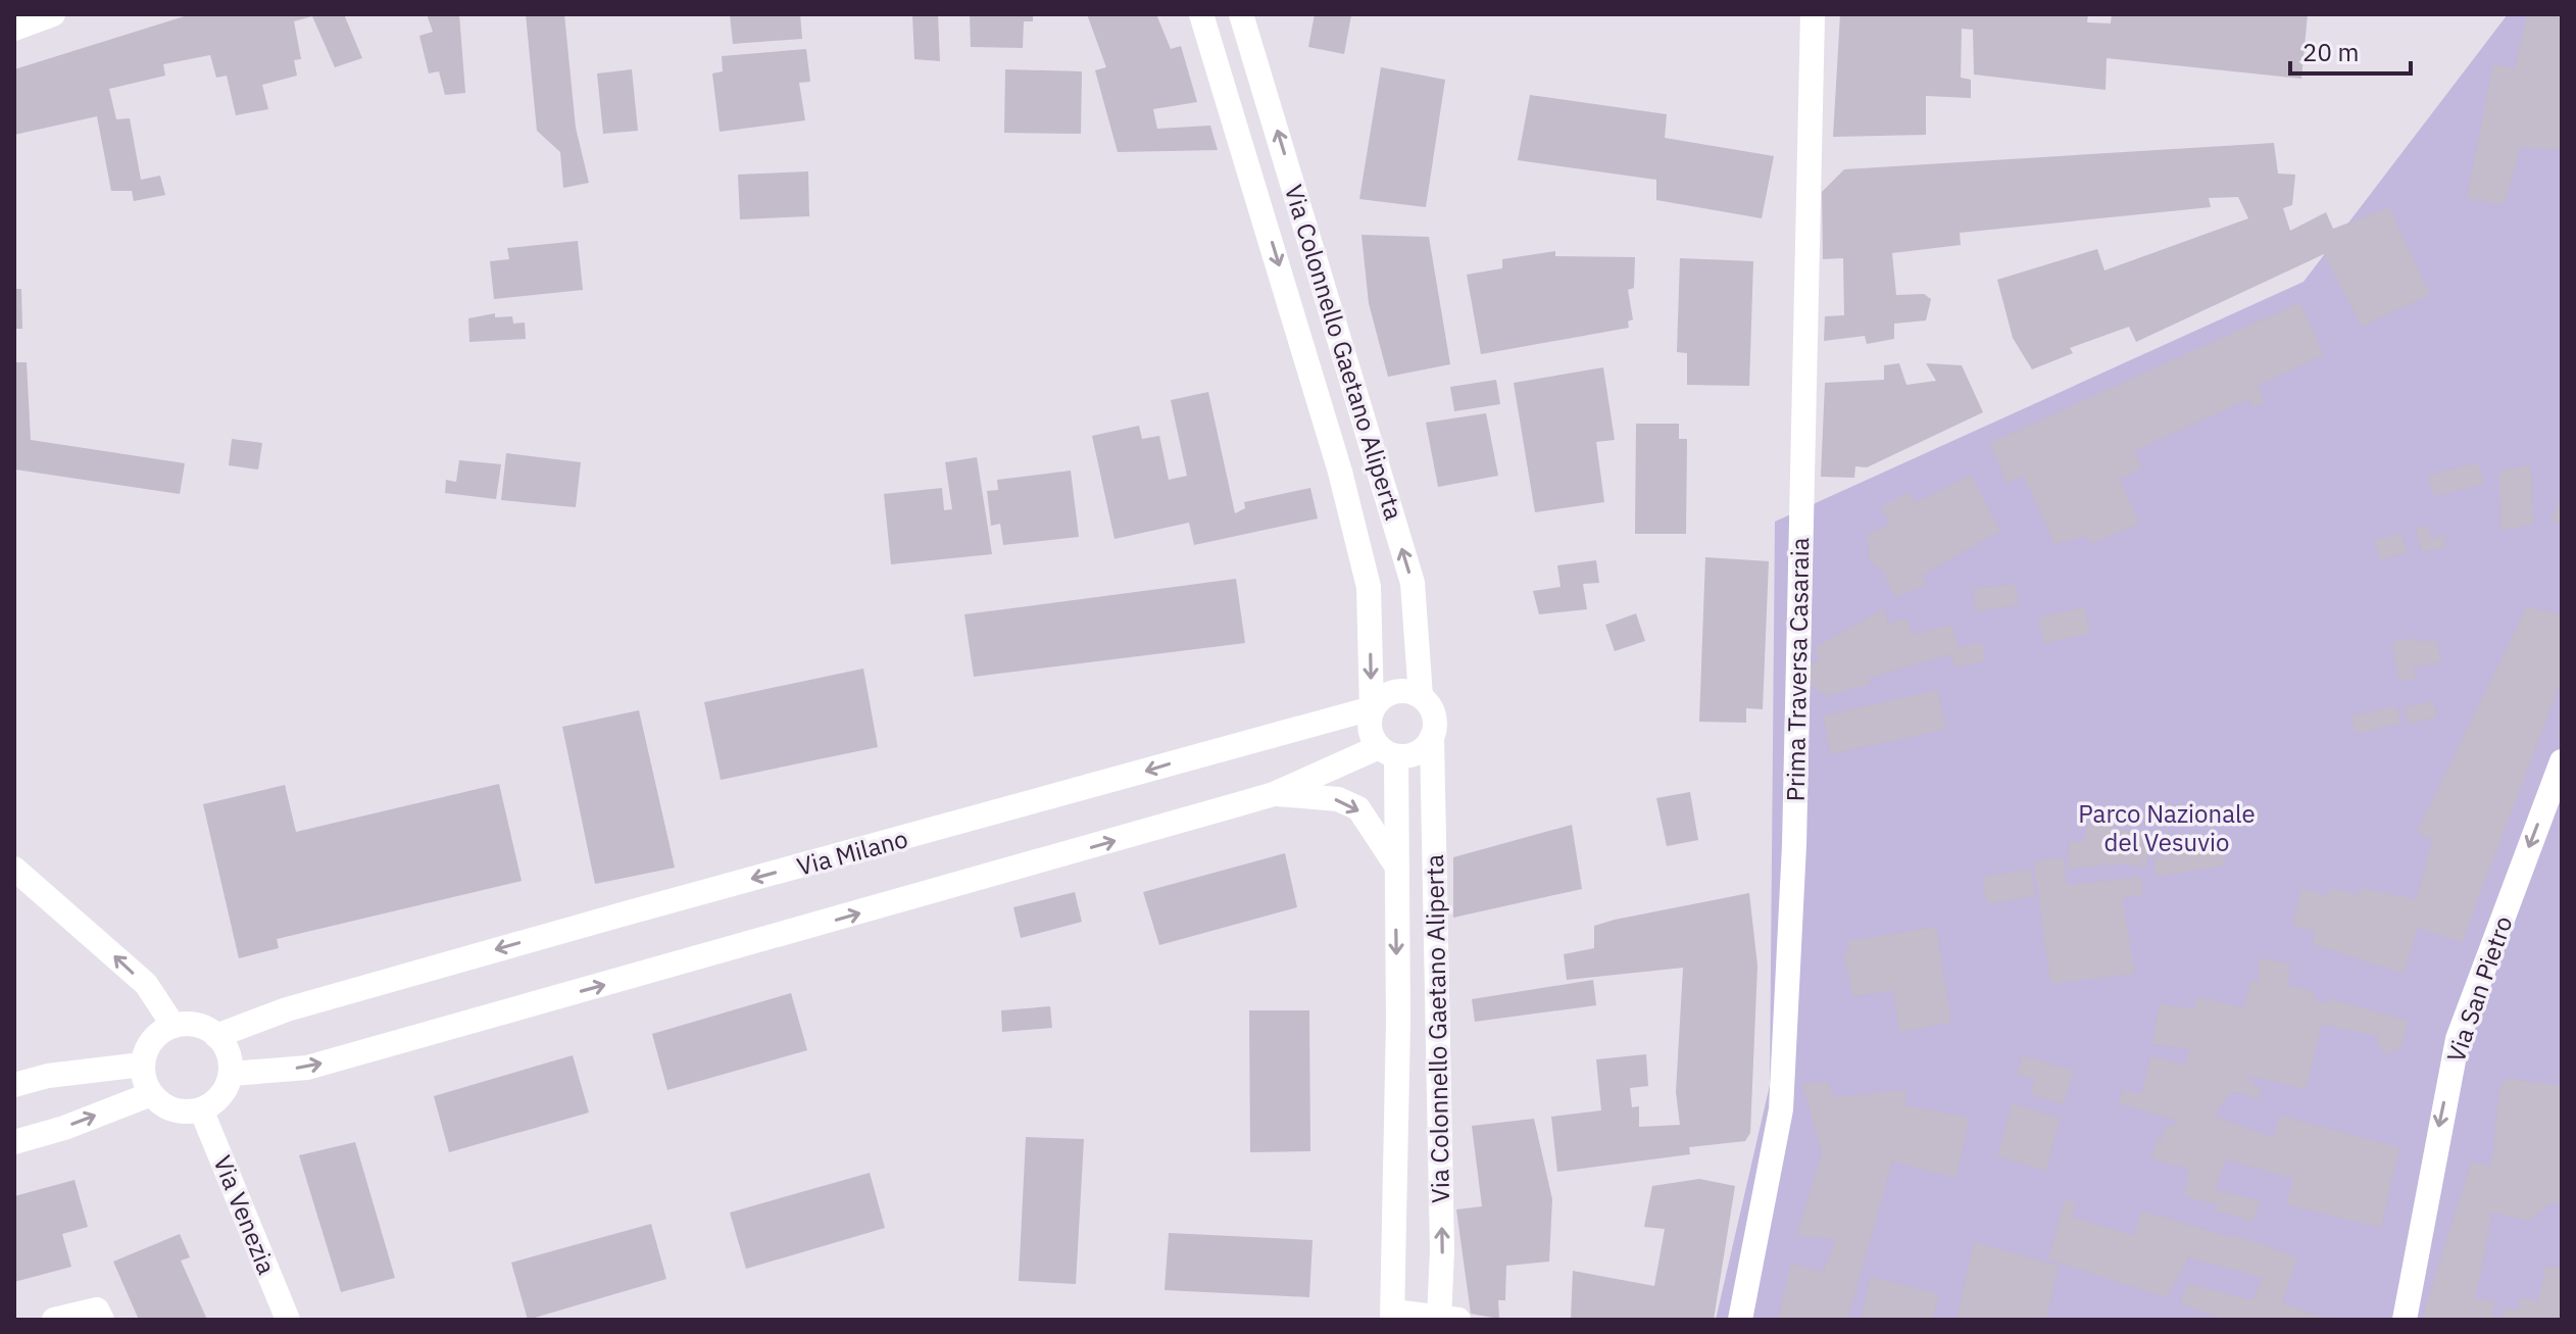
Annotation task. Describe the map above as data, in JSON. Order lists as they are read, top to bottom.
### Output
{
  "streets": {
    "street": [
      "Via Colonnello Gaetano Aliperta",
      "Prima Traversa Casaraia",
      "Via Milano",
      "Via San Pietro",
      "Via Venezia"
    ]
  },
  "crossings": [
    ["Via Colonnello Gaetano Aliperta", "Via Milano"],
    ["Via Milano", "Via Venezia"]
  ],
  "one_way": ["Via San Pietro"],
  "parks": ["Parco Nazionale del Vesuvio"],
  "scale_bar": "20 m"
}
